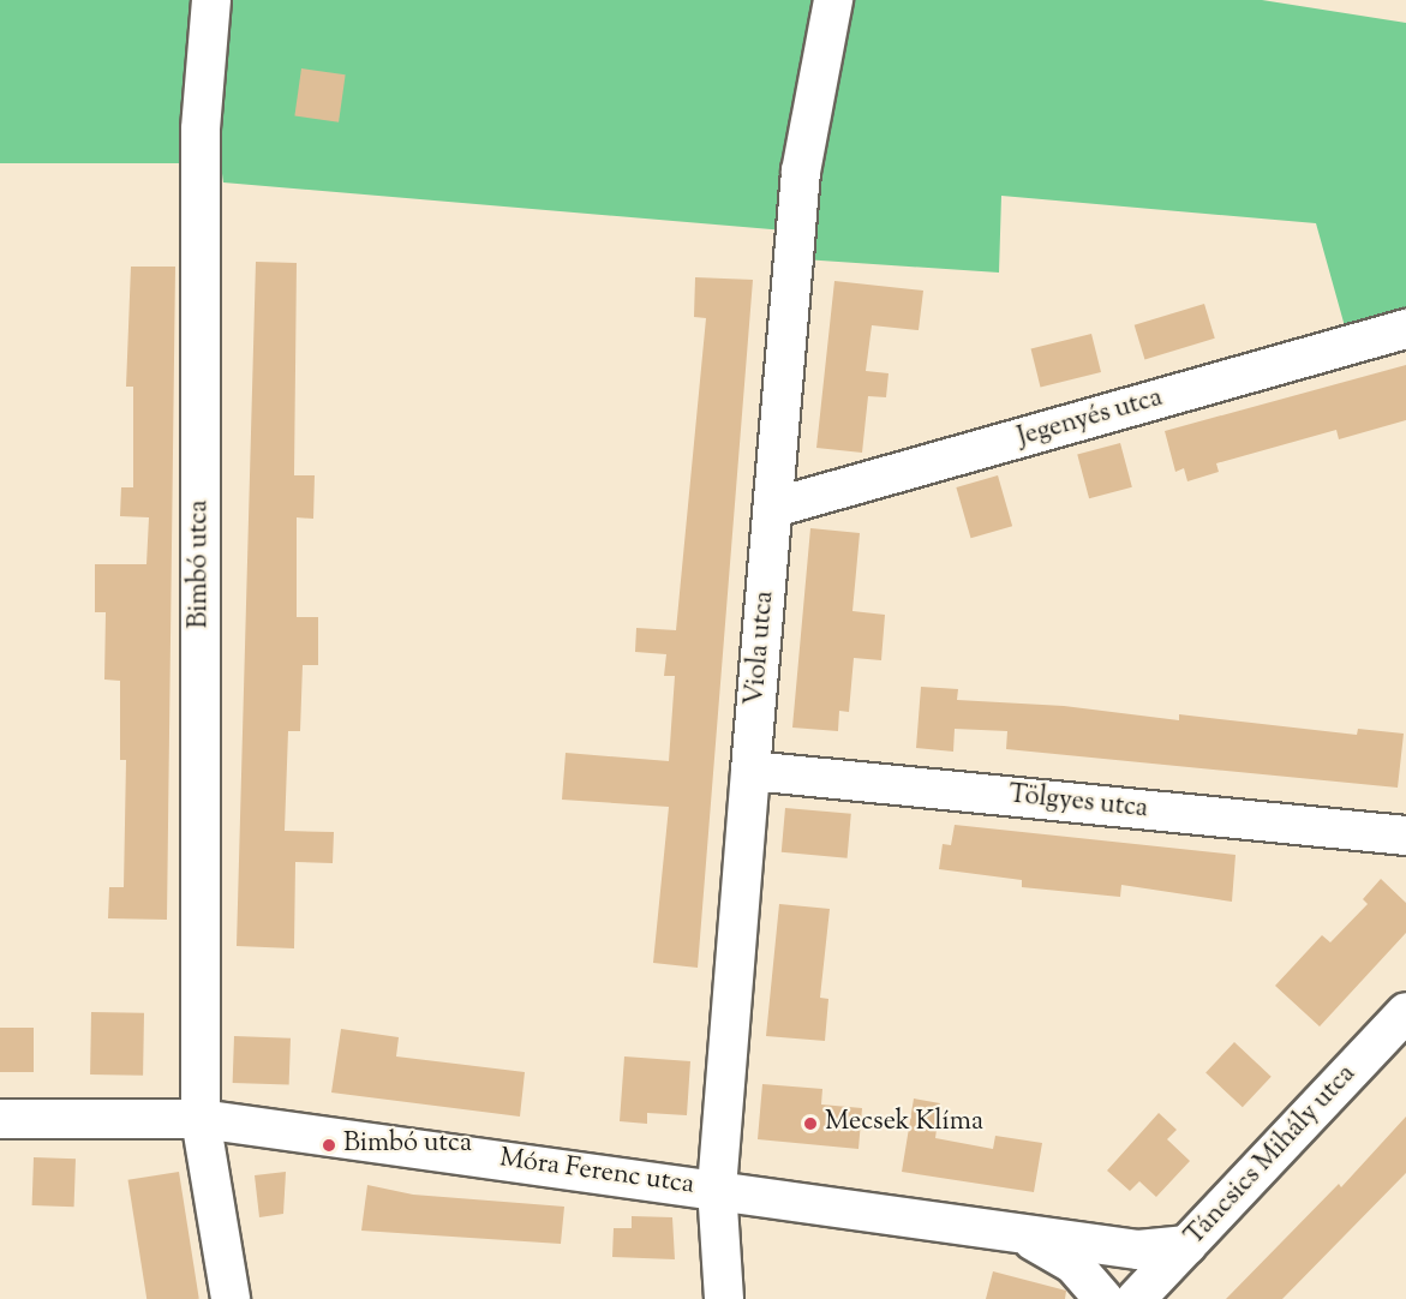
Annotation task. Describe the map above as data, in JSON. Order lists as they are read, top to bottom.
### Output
{
  "streets": {
    "street": [
      "Jegenyés utca",
      "Bimbó utca",
      "Viola utca",
      "Tölgyes utca",
      "Táncsics Mihály utca",
      "Móra Ferenc utca"
    ]
  },
  "crossings": [
    ["Jegenyés utca", "Viola utca"],
    ["Bimbó utca", "Móra Ferenc utca"],
    ["Viola utca", "Tölgyes utca"],
    ["Viola utca", "Móra Ferenc utca"],
    ["Táncsics Mihály utca", "Móra Ferenc utca"]
  ],
  "places": ["Mecsek Klíma", "Bimbó utca"]
}
